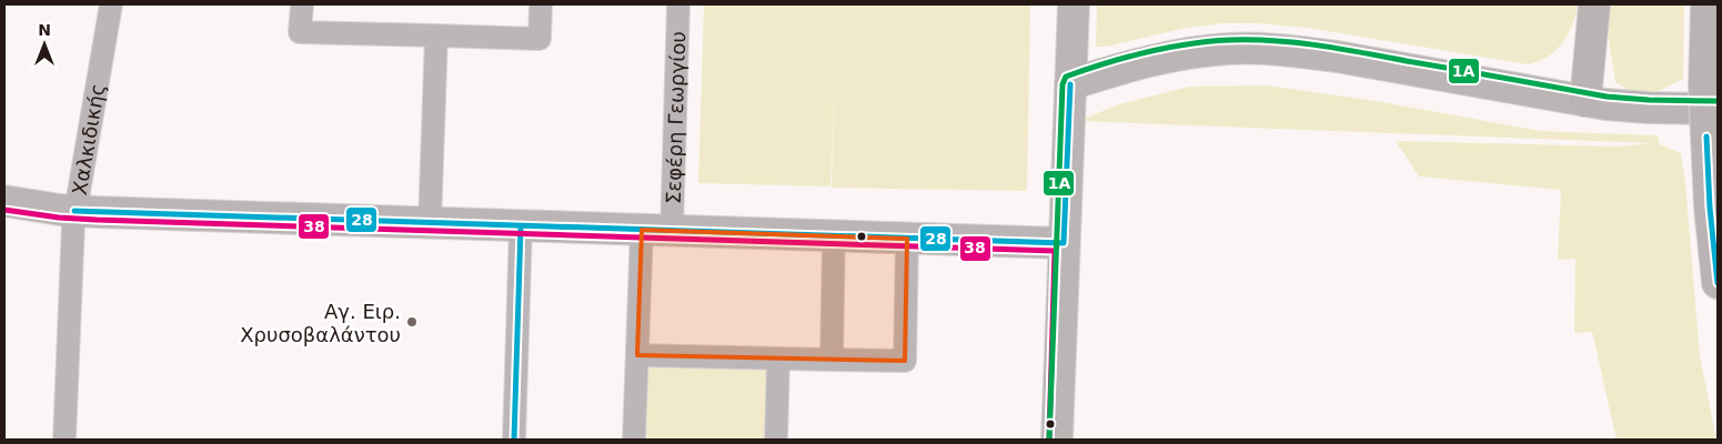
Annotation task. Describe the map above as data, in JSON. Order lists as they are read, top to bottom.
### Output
{
  "streets": {
    "street": ["Σεφέρη Γεωργίου", "Χαλκιδικής"]
  },
  "places": ["Αγ. Ειρ. Χρυσοβαλάντου"],
  "lines": ["transit line 1Α", "transit line 28", "transit line 38"],
  "north": "top"
}
